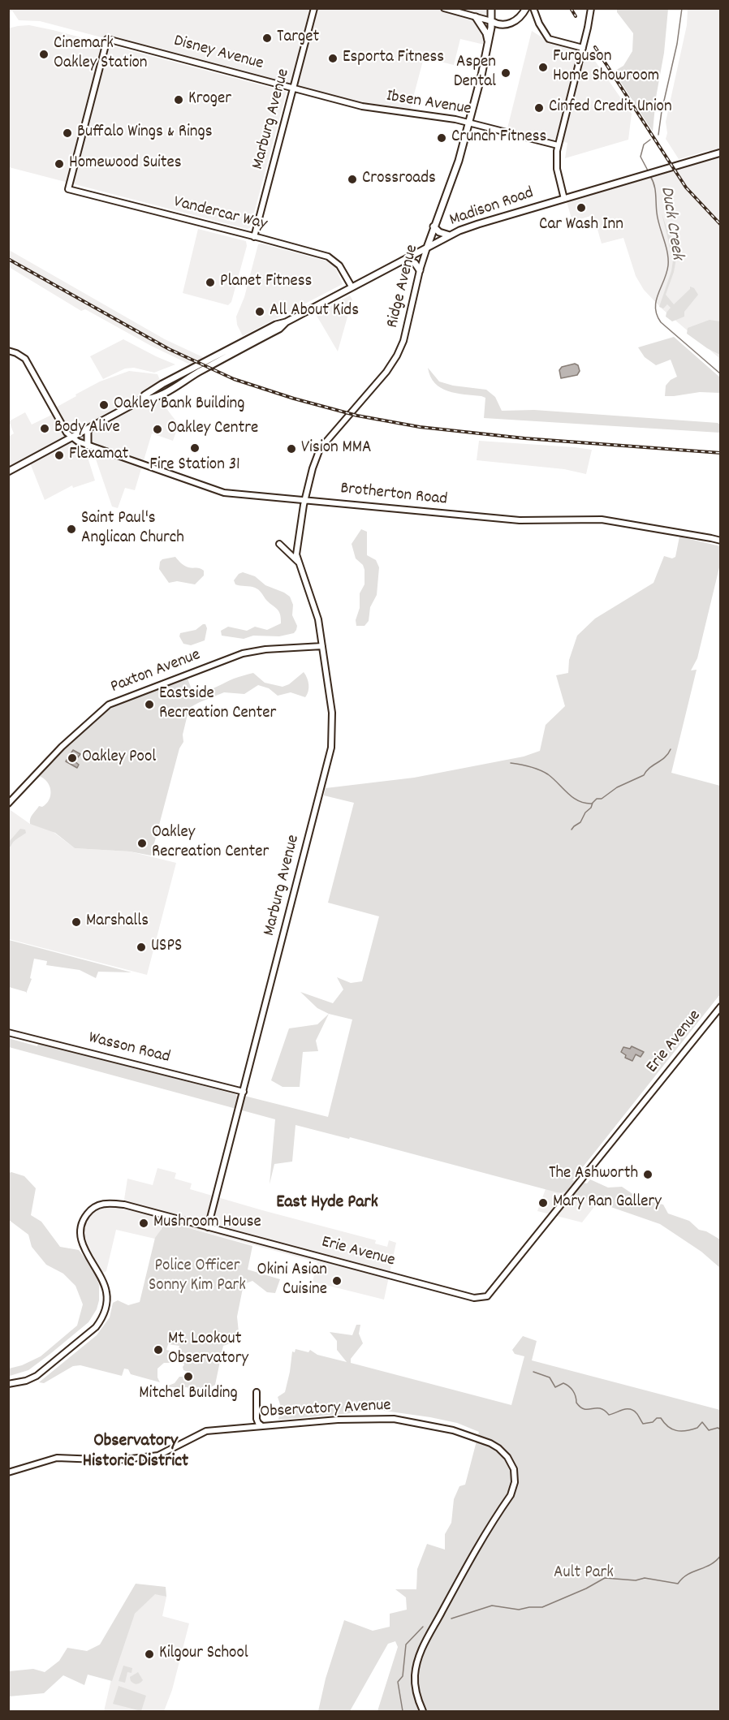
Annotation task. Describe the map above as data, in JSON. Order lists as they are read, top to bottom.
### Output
{
  "streets": {
    "main road": ["Madison Road", "Ridge Avenue"],
    "street": [
      "Disney Avenue",
      "Ibsen Avenue",
      "Marburg Avenue",
      "Vandercar Way",
      "Brotherton Road",
      "Paxton Avenue",
      "Erie Avenue",
      "Wasson Road",
      "Observatory Avenue"
    ]
  },
  "crossings": [
    ["Disney Avenue", "Ibsen Avenue"],
    ["Disney Avenue", "Marburg Avenue"],
    ["Disney Avenue", "Vandercar Way"],
    ["Ibsen Avenue", "Marburg Avenue"],
    ["Ibsen Avenue", "Ridge Avenue"],
    ["Marburg Avenue", "Vandercar Way"],
    ["Marburg Avenue", "Ridge Avenue"],
    ["Marburg Avenue", "Paxton Avenue"],
    ["Marburg Avenue", "Erie Avenue"],
    ["Marburg Avenue", "Wasson Road"],
    ["Madison Road", "Vandercar Way"],
    ["Madison Road", "Ridge Avenue"],
    ["Madison Road", "Brotherton Road"],
    ["Ridge Avenue", "Brotherton Road"]
  ],
  "districts": ["East Hyde Park", "Observatory Historic District"],
  "water": ["Duck Creek"],
  "parks": ["Police Officer Sonny Kim Park", "Ault Park"],
  "places": [
    "Target",
    "Cinemark Oakley Station",
    "Esporta Fitness",
    "Furguson Home Showroom",
    "Aspen Dental",
    "Kroger",
    "Cinfed Credit Union",
    "Buffalo Wings & Rings",
    "Crunch Fitness",
    "Homewood Suites",
    "Crossroads",
    "Car Wash Inn",
    "Planet Fitness",
    "All About Kids",
    "Oakley Bank Building",
    "Body Alive",
    "Oakley Centre",
    "Fire Station 31",
    "Vision MMA",
    "Flexamat",
    "Saint Paul's Anglican Church",
    "Eastside Recreation Center",
    "Oakley Pool",
    "Oakley Recreation Center",
    "Marshalls",
    "USPS",
    "The Ashworth",
    "Mary Ran Gallery",
    "Mushroom House",
    "Okini Asian Cuisine",
    "Mt. Lookout Observatory",
    "Mitchel Building",
    "Kilgour School"
  ]
}
